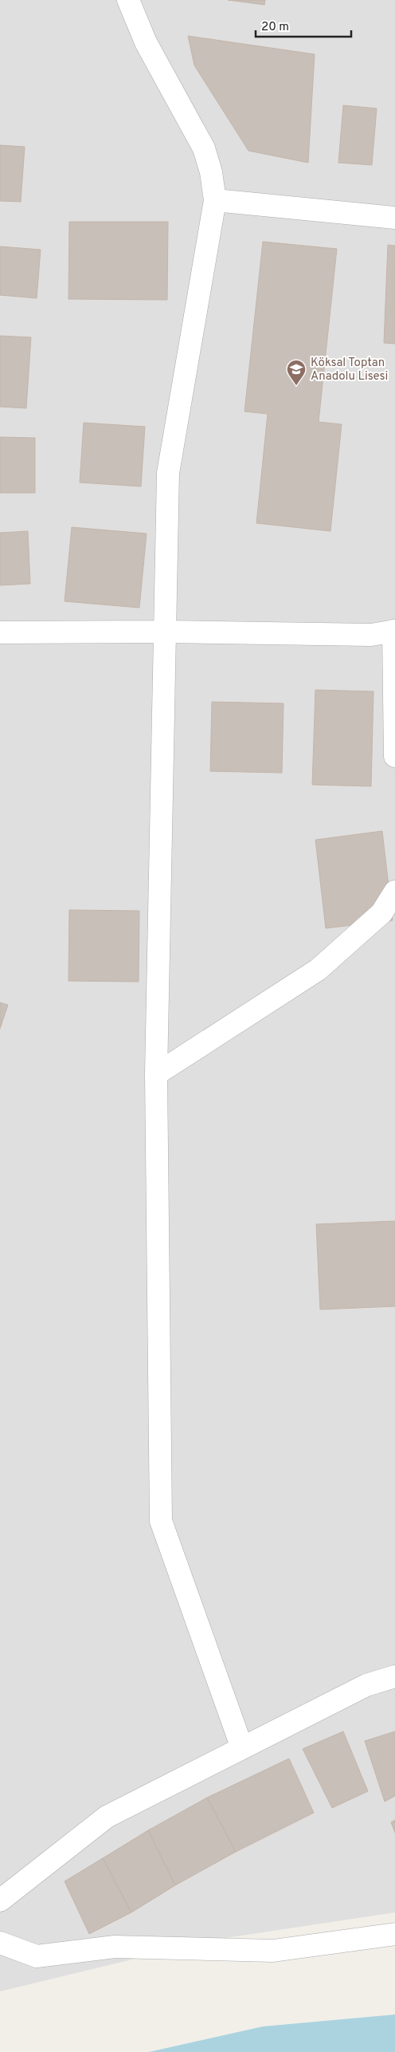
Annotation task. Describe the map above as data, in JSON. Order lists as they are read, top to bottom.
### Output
{
  "places": {
    "school or university": ["Köksal Toptan Anadolu Lisesi"]
  },
  "scale_bar": "20 m"
}
